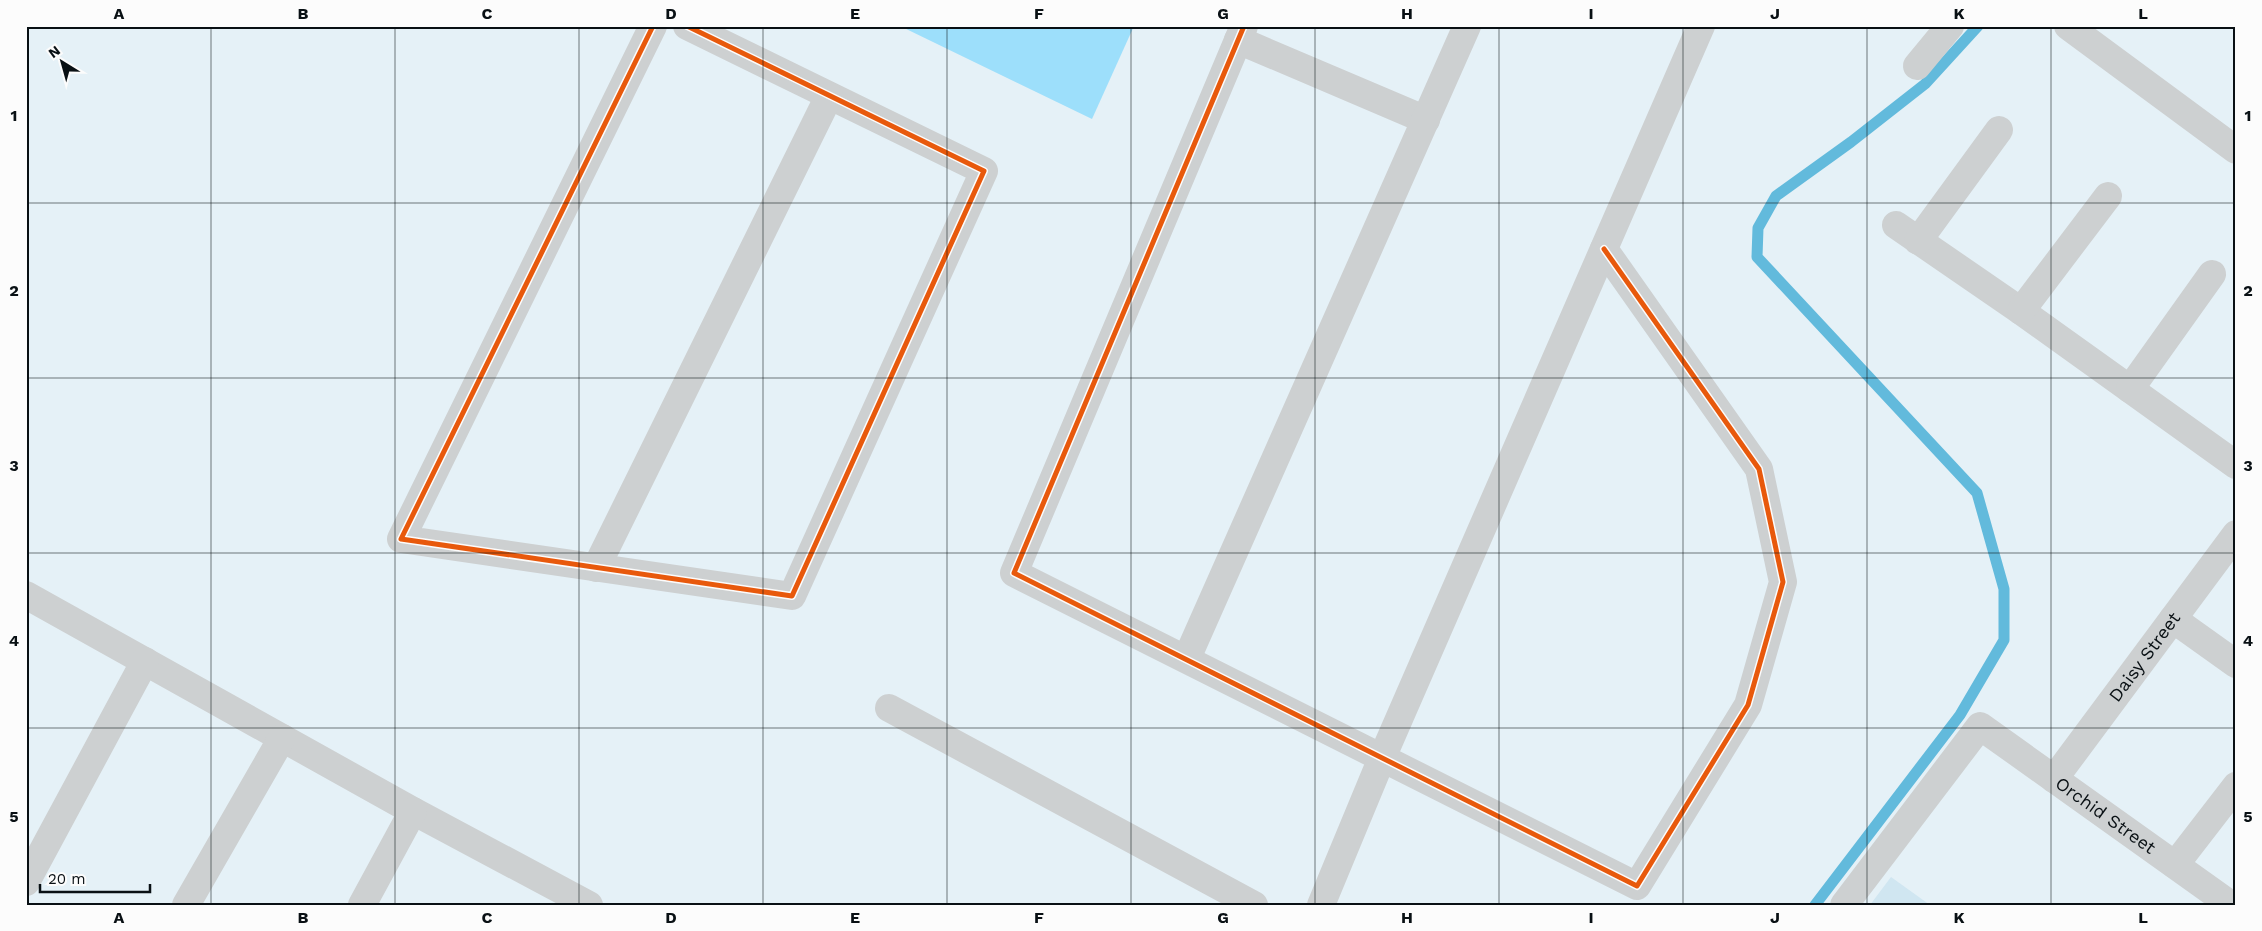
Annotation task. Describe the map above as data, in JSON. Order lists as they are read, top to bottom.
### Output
{
  "streets": {
    "street": ["Daisy Street", "Orchid Street"]
  },
  "crossings": [
    ["Daisy Street", "Orchid Street"]
  ],
  "scale_bar": "20 m",
  "north": "top left",
  "grid": {
    "columns": [
      "A",
      "B",
      "C",
      "D",
      "E",
      "F",
      "G",
      "H",
      "I",
      "J",
      "K",
      "L"
    ],
    "rows": [
      "1",
      "2",
      "3",
      "4",
      "5"
    ]
  }
}
